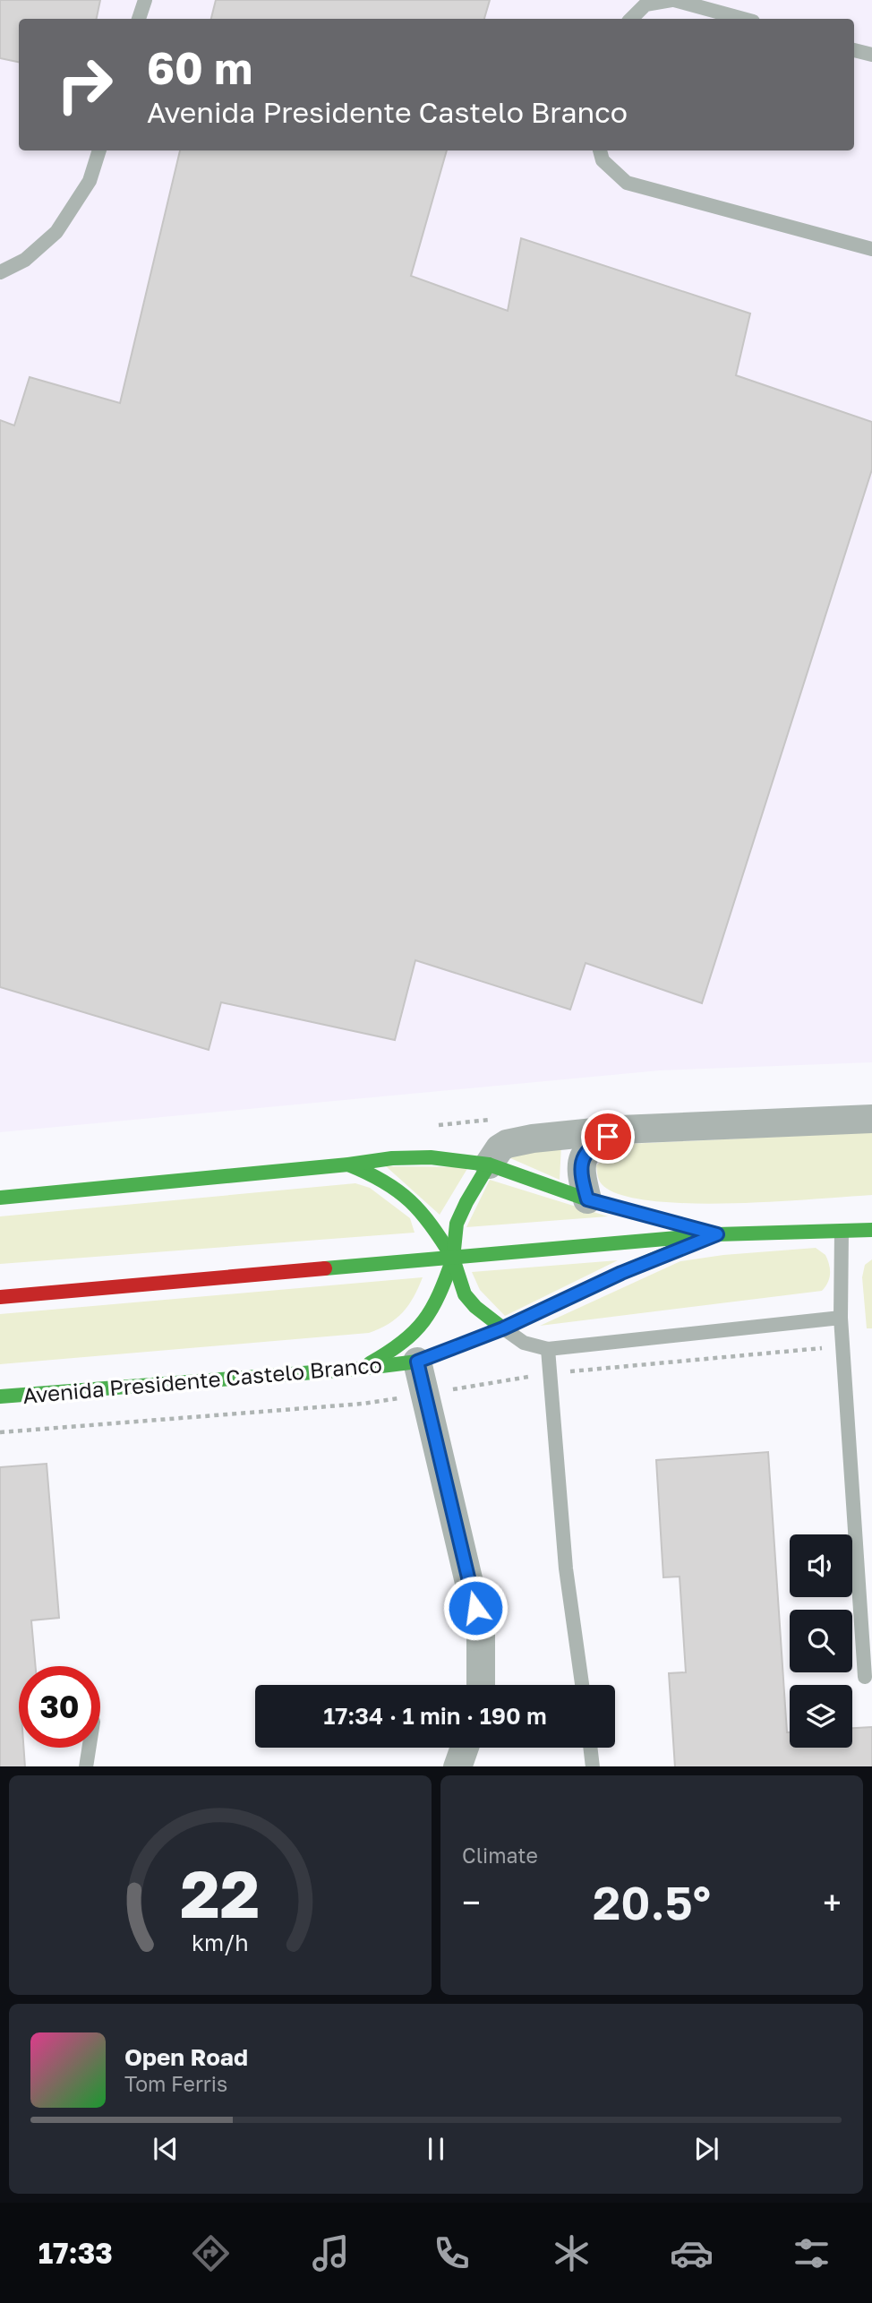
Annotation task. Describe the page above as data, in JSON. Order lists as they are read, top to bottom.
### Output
{
  "streets": {
    "main road": ["Avenida Presidente Castelo Branco"]
  },
  "page": {
    "turn": ["60 m", "Avenida Presidente Castelo Branco"],
    "limit": "30",
    "trip": "17:34 · 1 min · 190 m",
    "tile": "Climate",
    "heat": ["−", "20.5°", "+"],
    "song": ["Open Road", "Tom Ferris"],
    "tabs": "17:33",
    "gauge": ["22", "km/h"]
  }
}
